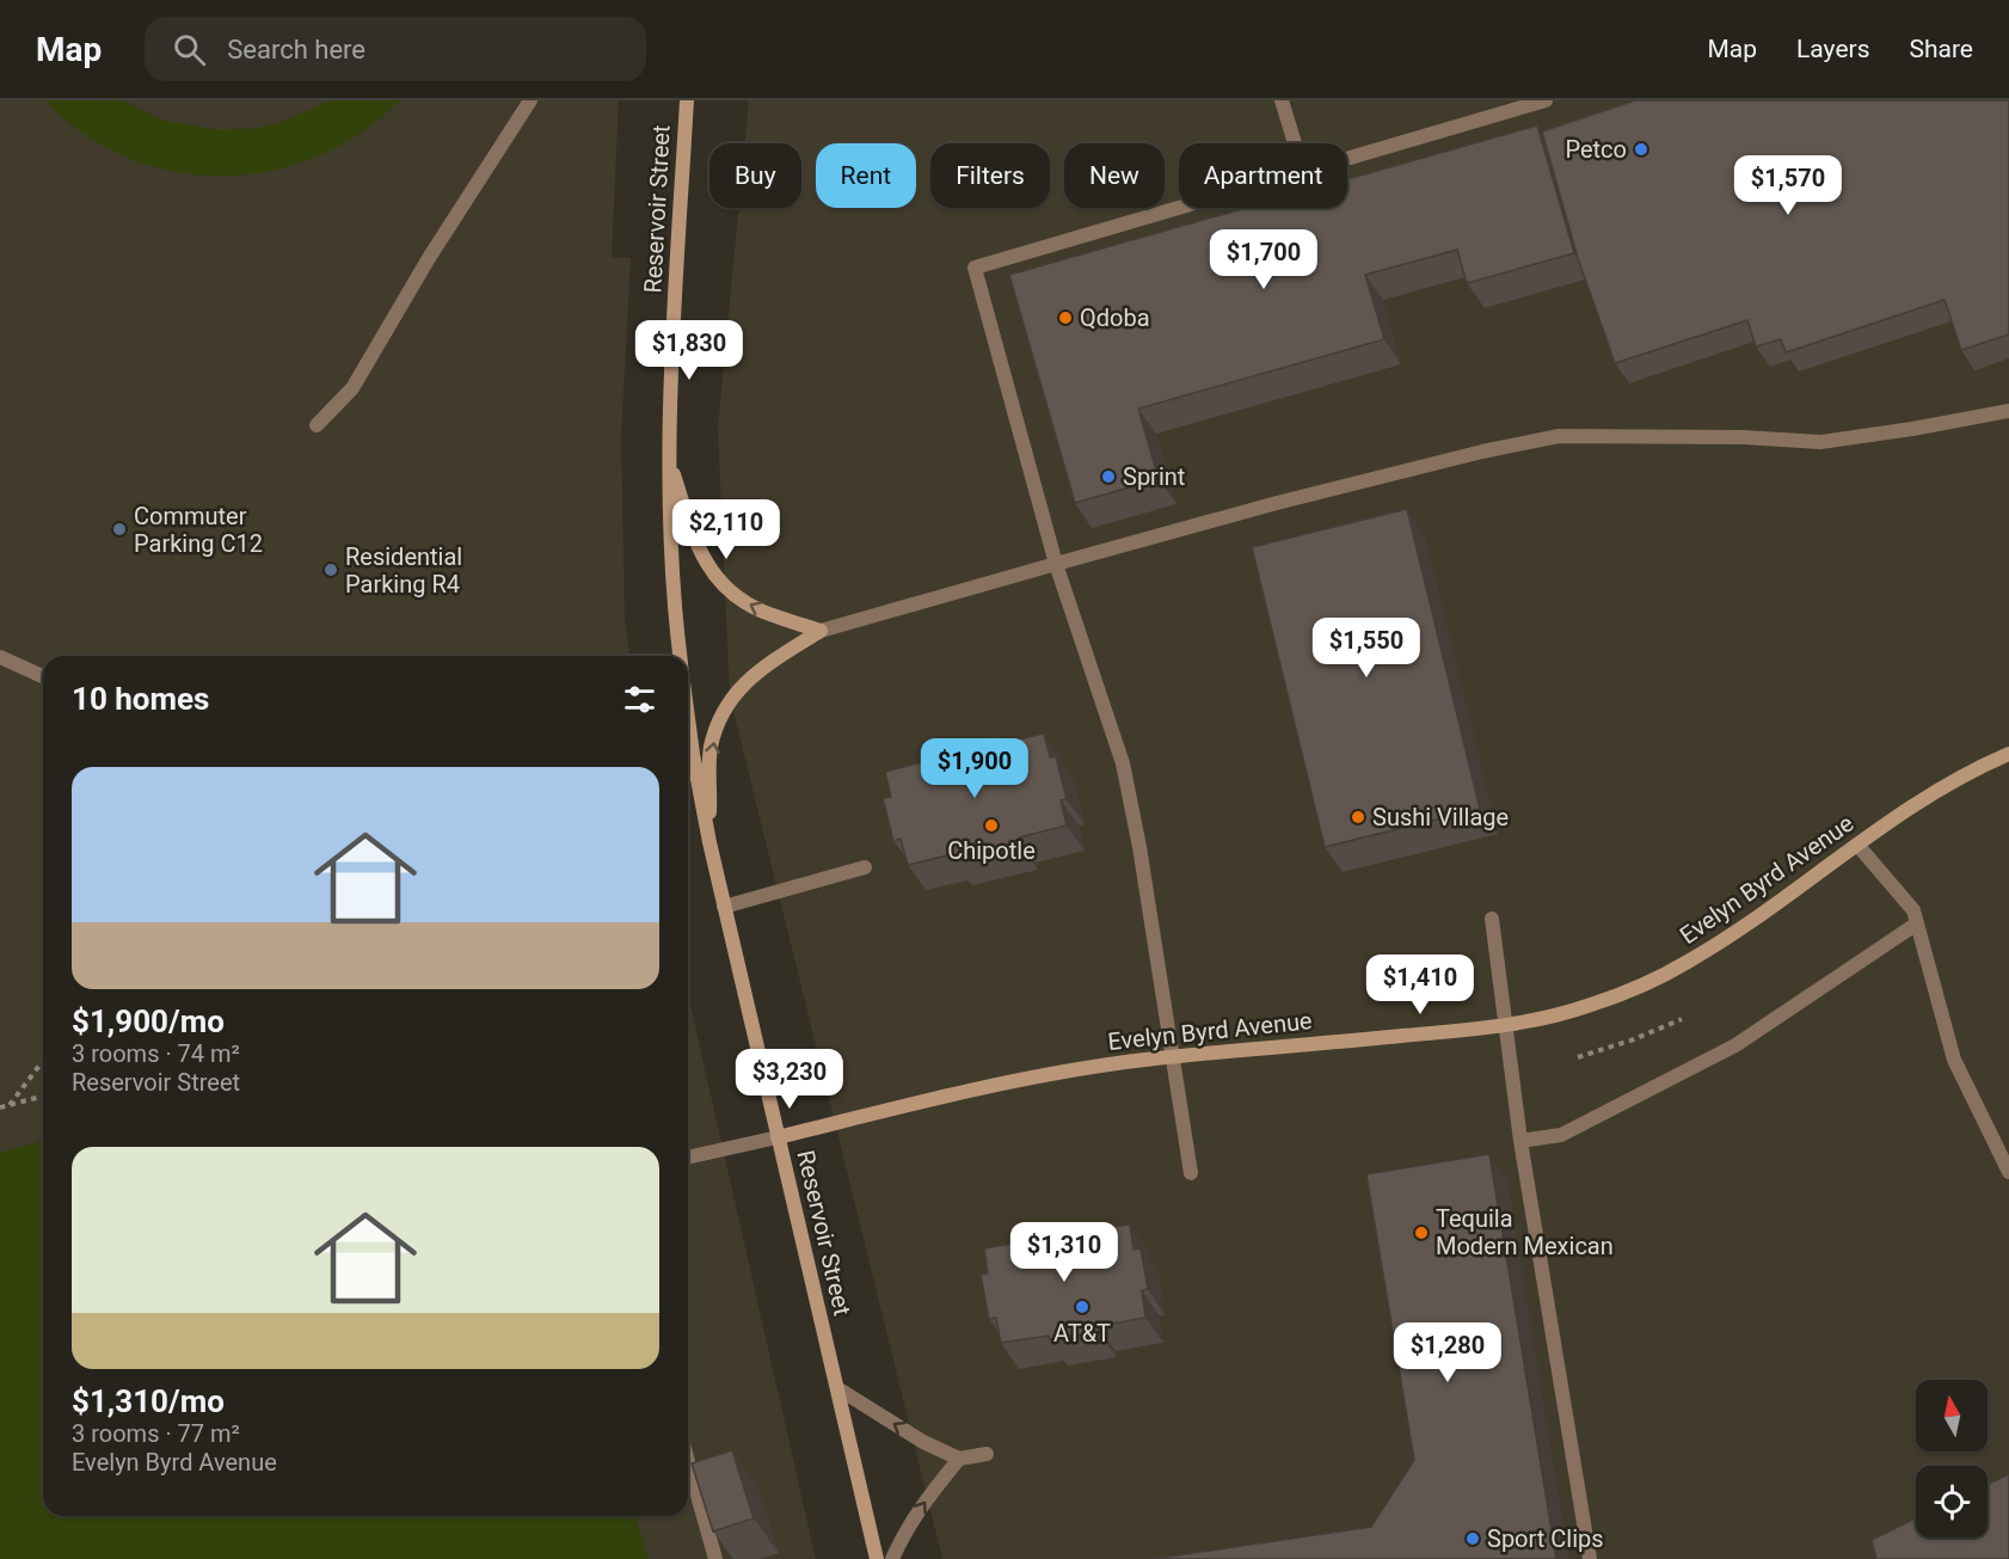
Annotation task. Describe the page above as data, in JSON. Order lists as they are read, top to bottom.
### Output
{
  "streets": {
    "main road": ["Reservoir Street", "Evelyn Byrd Avenue"]
  },
  "crossings": [
    ["Reservoir Street", "Evelyn Byrd Avenue"]
  ],
  "places": [
    "Petco",
    "Qdoba",
    "Sprint",
    "Commuter Parking C12",
    "Residential Parking R4",
    "Sushi Village",
    "Chipotle",
    "Tequila Modern Mexican",
    "AT&T",
    "Sport Clips"
  ],
  "north": "top",
  "page": {
    "header": "Map",
    "search": "Search here",
    "nav": ["Map", "Layers", "Share"],
    "chip": [
      "Buy",
      "Rent",
      "Filters",
      "New",
      "Apartment"
    ],
    "price": [
      "$1,570",
      "$1,700",
      "$1,830",
      "$2,110",
      "$1,550",
      "$1,900",
      "$1,410",
      "$3,230",
      "$1,310",
      "$1,280"
    ],
    "heading": "10 homes",
    "list": [
      {
        "name": "$1,900/mo",
        "note": "3 rooms · 74 m² · Reservoir Street"
      },
      {
        "name": "$1,310/mo",
        "note": "3 rooms · 77 m² · Evelyn Byrd Avenue"
      }
    ]
  }
}
